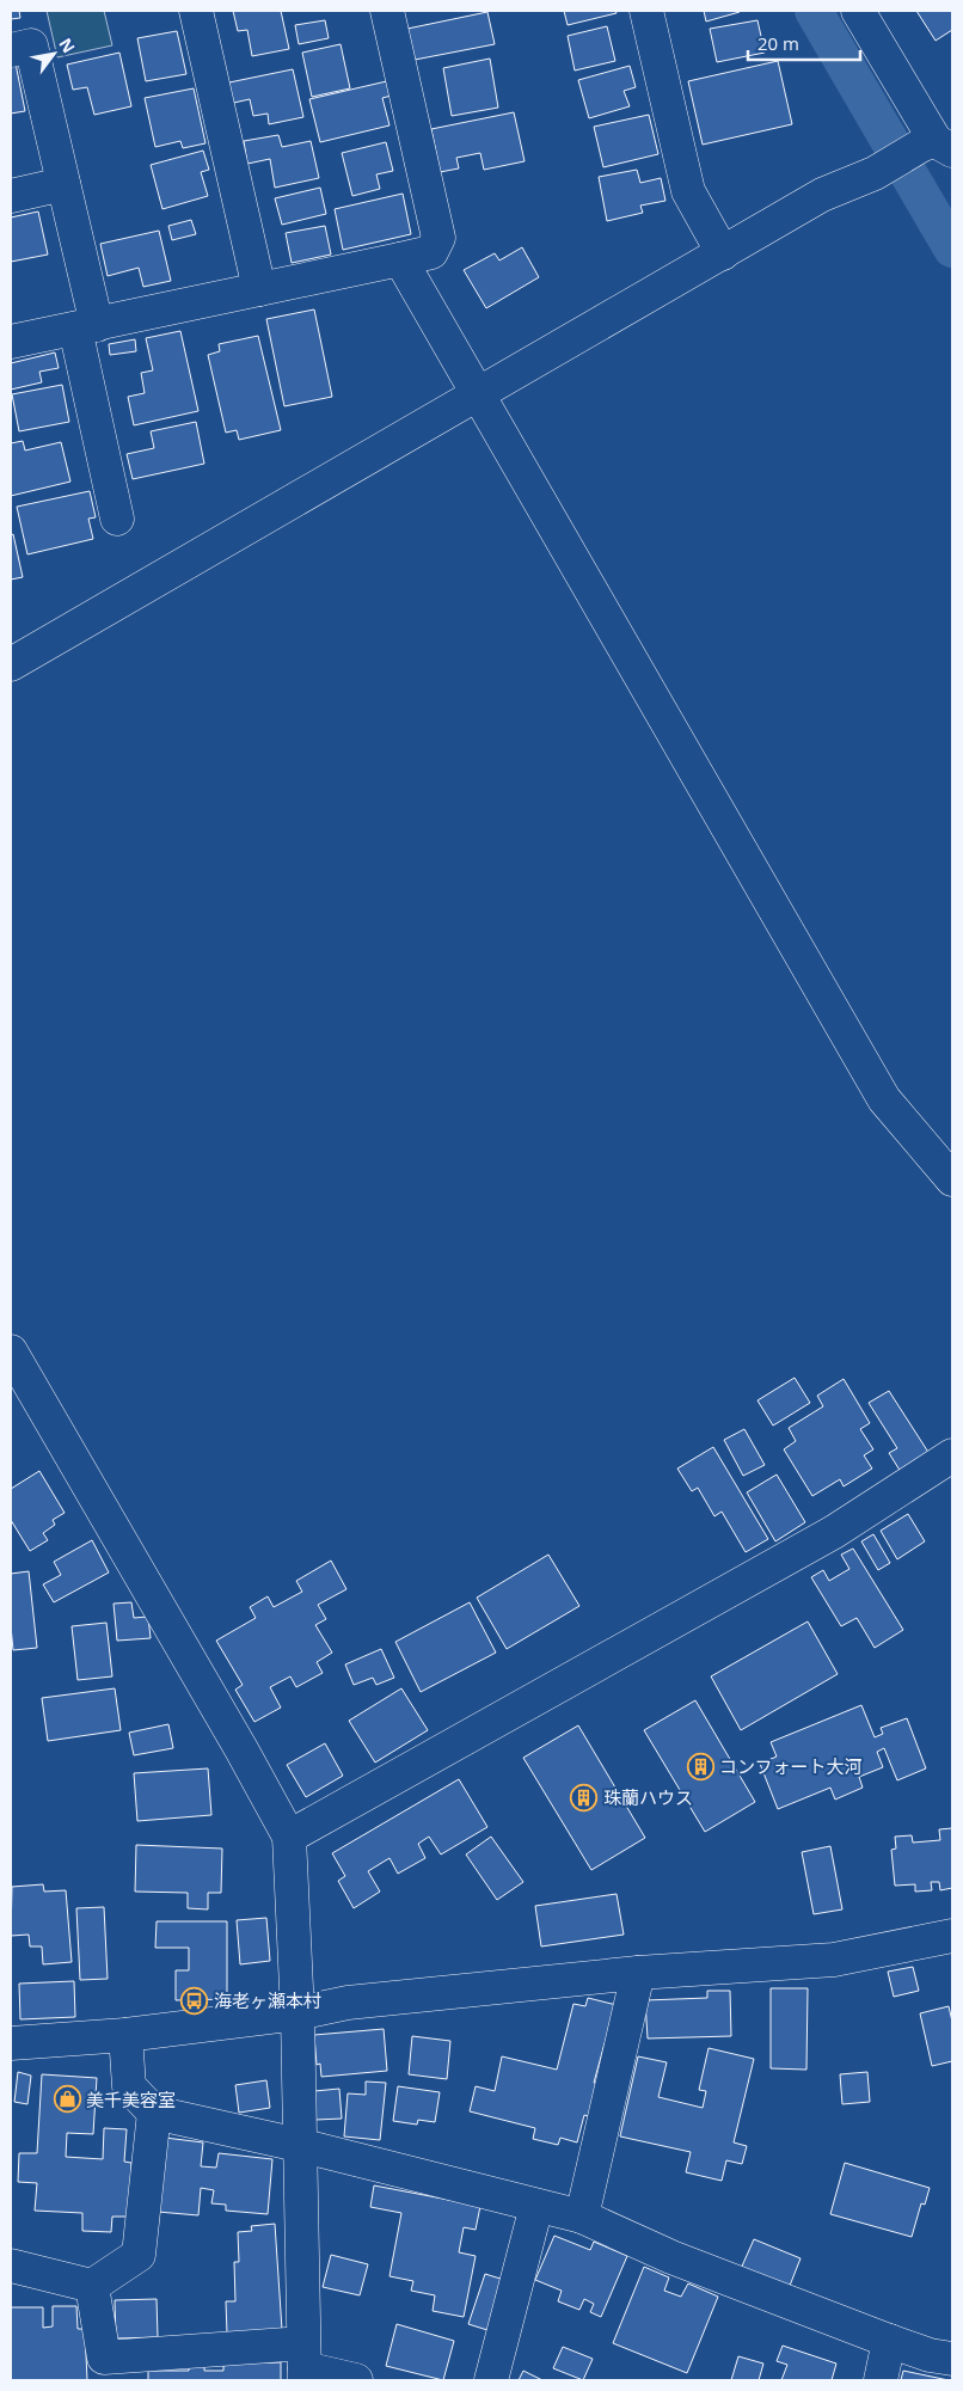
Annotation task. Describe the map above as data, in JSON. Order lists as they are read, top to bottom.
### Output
{
  "places": {
    "building": ["コンフォート大河", "珠蘭ハウス"],
    "bus stop": ["海老ヶ瀬本村"],
    "shop": ["美千美容室"]
  },
  "scale_bar": "20 m",
  "north": "top right"
}
